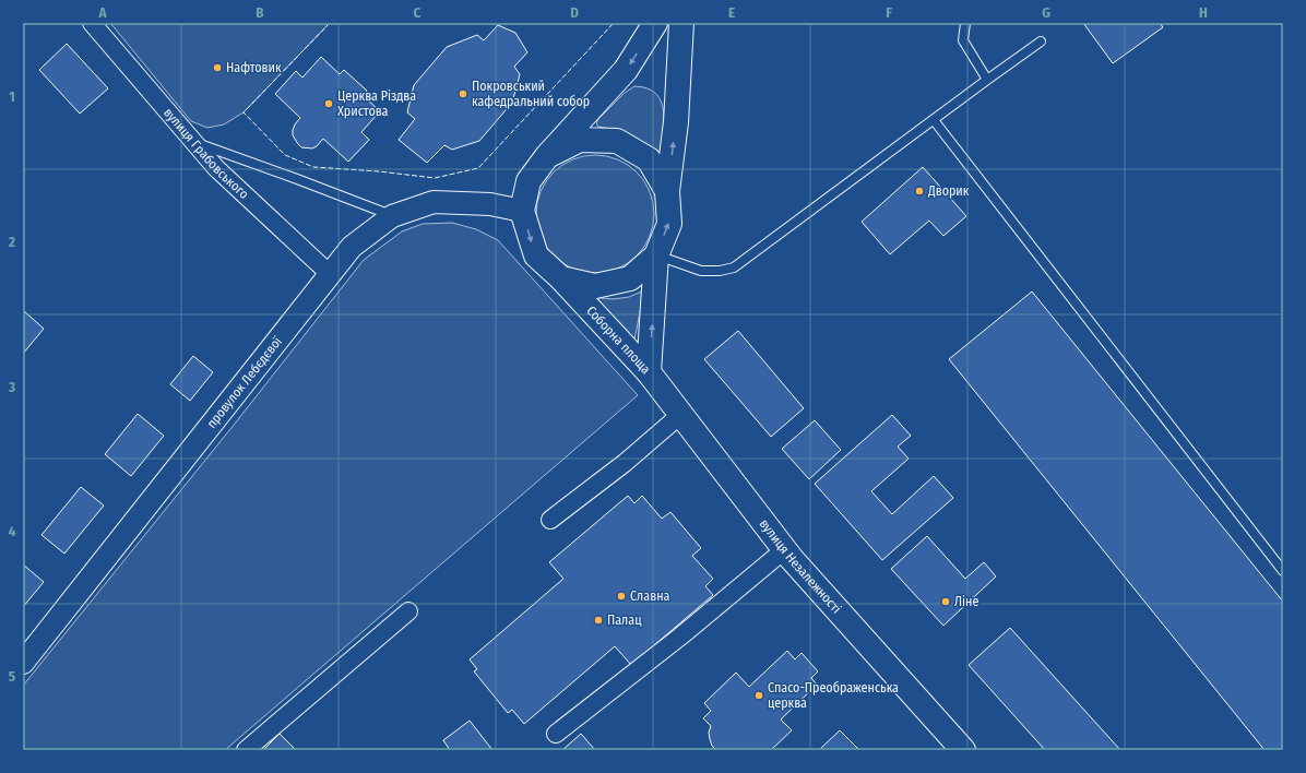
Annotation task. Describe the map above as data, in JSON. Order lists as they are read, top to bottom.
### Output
{
  "streets": {
    "main road": ["Соборна площа", "вулиця Незалежності"],
    "street": ["вулиця Грабовського", "провулок Лебєдєвої"]
  },
  "crossings": [
    ["вулиця Грабовського", "провулок Лебєдєвої"],
    ["Соборна площа", "провулок Лебєдєвої"],
    ["Соборна площа", "вулиця Незалежності"]
  ],
  "places": [
    "Нафтовик",
    "Покровський кафедральний собор",
    "Церква Різдва Христова",
    "Дворик",
    "Славна",
    "Ліне",
    "Палац",
    "Спасо-Преображенська церква"
  ],
  "grid": {
    "columns": [
      "A",
      "B",
      "C",
      "D",
      "E",
      "F",
      "G",
      "H"
    ],
    "rows": [
      "1",
      "2",
      "3",
      "4",
      "5"
    ]
  }
}
